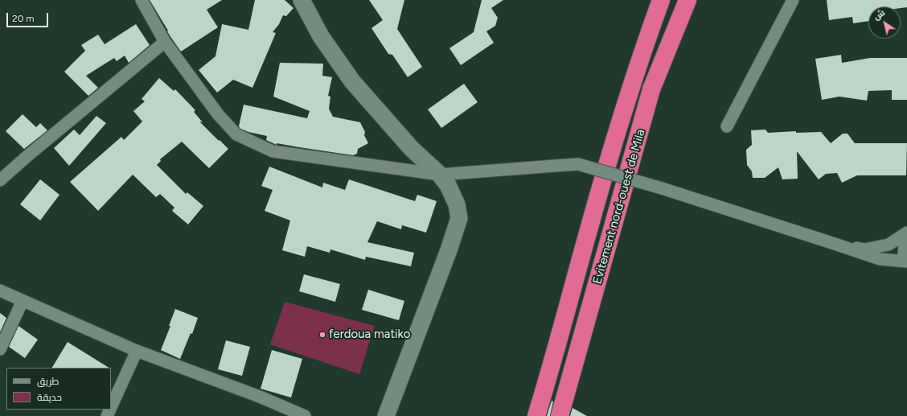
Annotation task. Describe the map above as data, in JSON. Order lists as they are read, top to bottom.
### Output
{
  "streets": {
    "highway": ["Evitement nord-ouest de Mila"]
  },
  "places": ["ferdoua matiko"],
  "legend": ["طريق", "حديقة"],
  "scale_bar": "20 m",
  "north": "top left"
}
